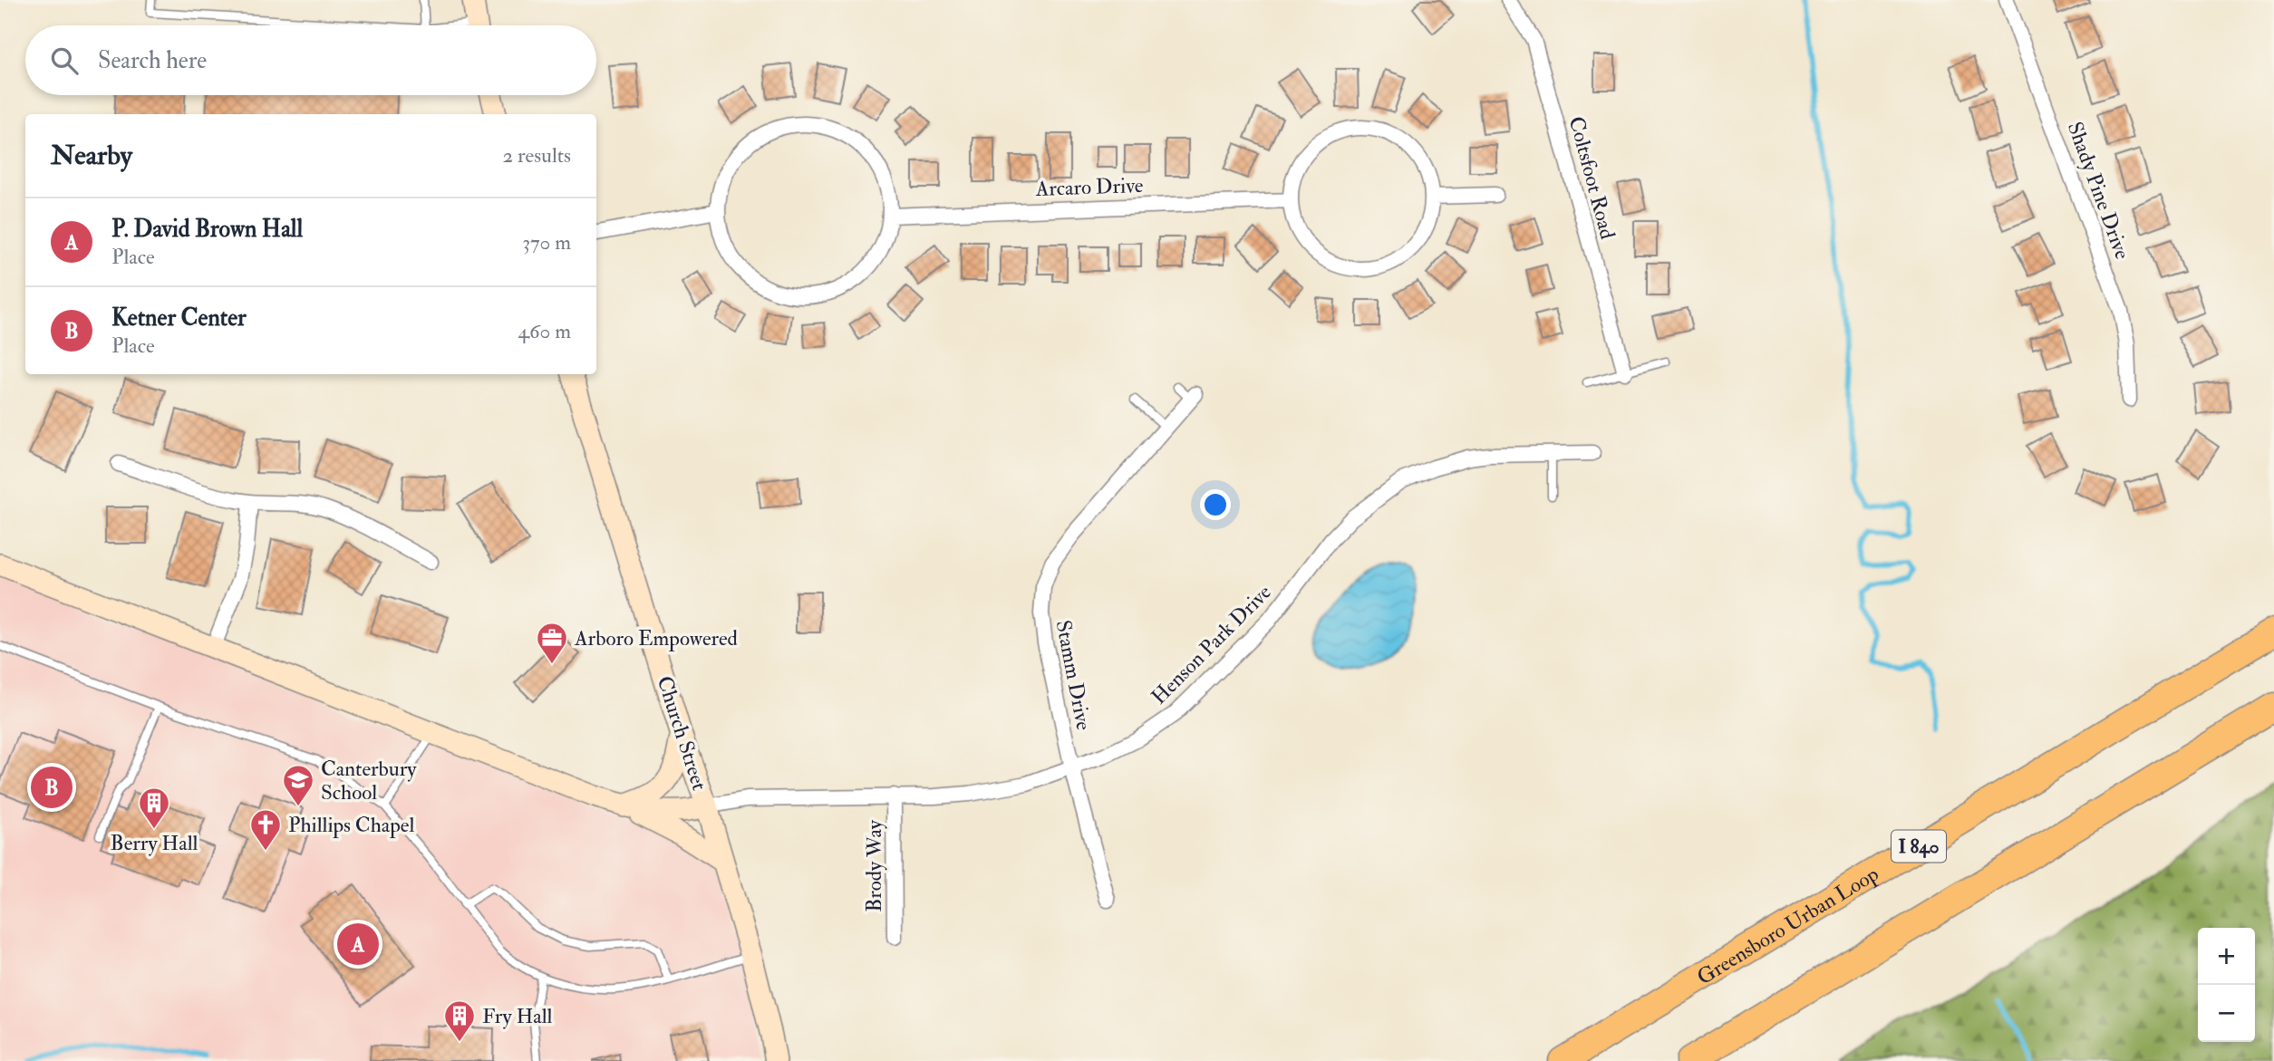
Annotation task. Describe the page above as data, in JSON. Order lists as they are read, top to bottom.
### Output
{
  "streets": {
    "highway": ["I 840", "Greensboro Urban Loop"],
    "street": [
      "Coltsfoot Road",
      "Arcaro Drive",
      "Shady Pine Drive",
      "Henson Park Drive",
      "Stamm Drive",
      "Church Street",
      "Brody Way"
    ]
  },
  "crossings": [
    ["Henson Park Drive", "Stamm Drive"],
    ["Henson Park Drive", "Church Street"],
    ["Henson Park Drive", "Brody Way"]
  ],
  "places": {
    "office": ["Arboro Empowered"],
    "school or university": ["Canterbury School"],
    "building": ["Berry Hall", "Fry Hall"],
    "church": ["Phillips Chapel"]
  },
  "page": {
    "search": "Search here",
    "heading": ["Nearby", "2 results"],
    "list": [
      {
        "mark": "A",
        "name": "P. David Brown Hall",
        "note": "Place",
        "value": "370 m"
      },
      {
        "mark": "B",
        "name": "Ketner Center",
        "note": "Place",
        "value": "460 m"
      }
    ],
    "pins": ["B", "A"],
    "map_buttons": ["+", "−"]
  }
}
